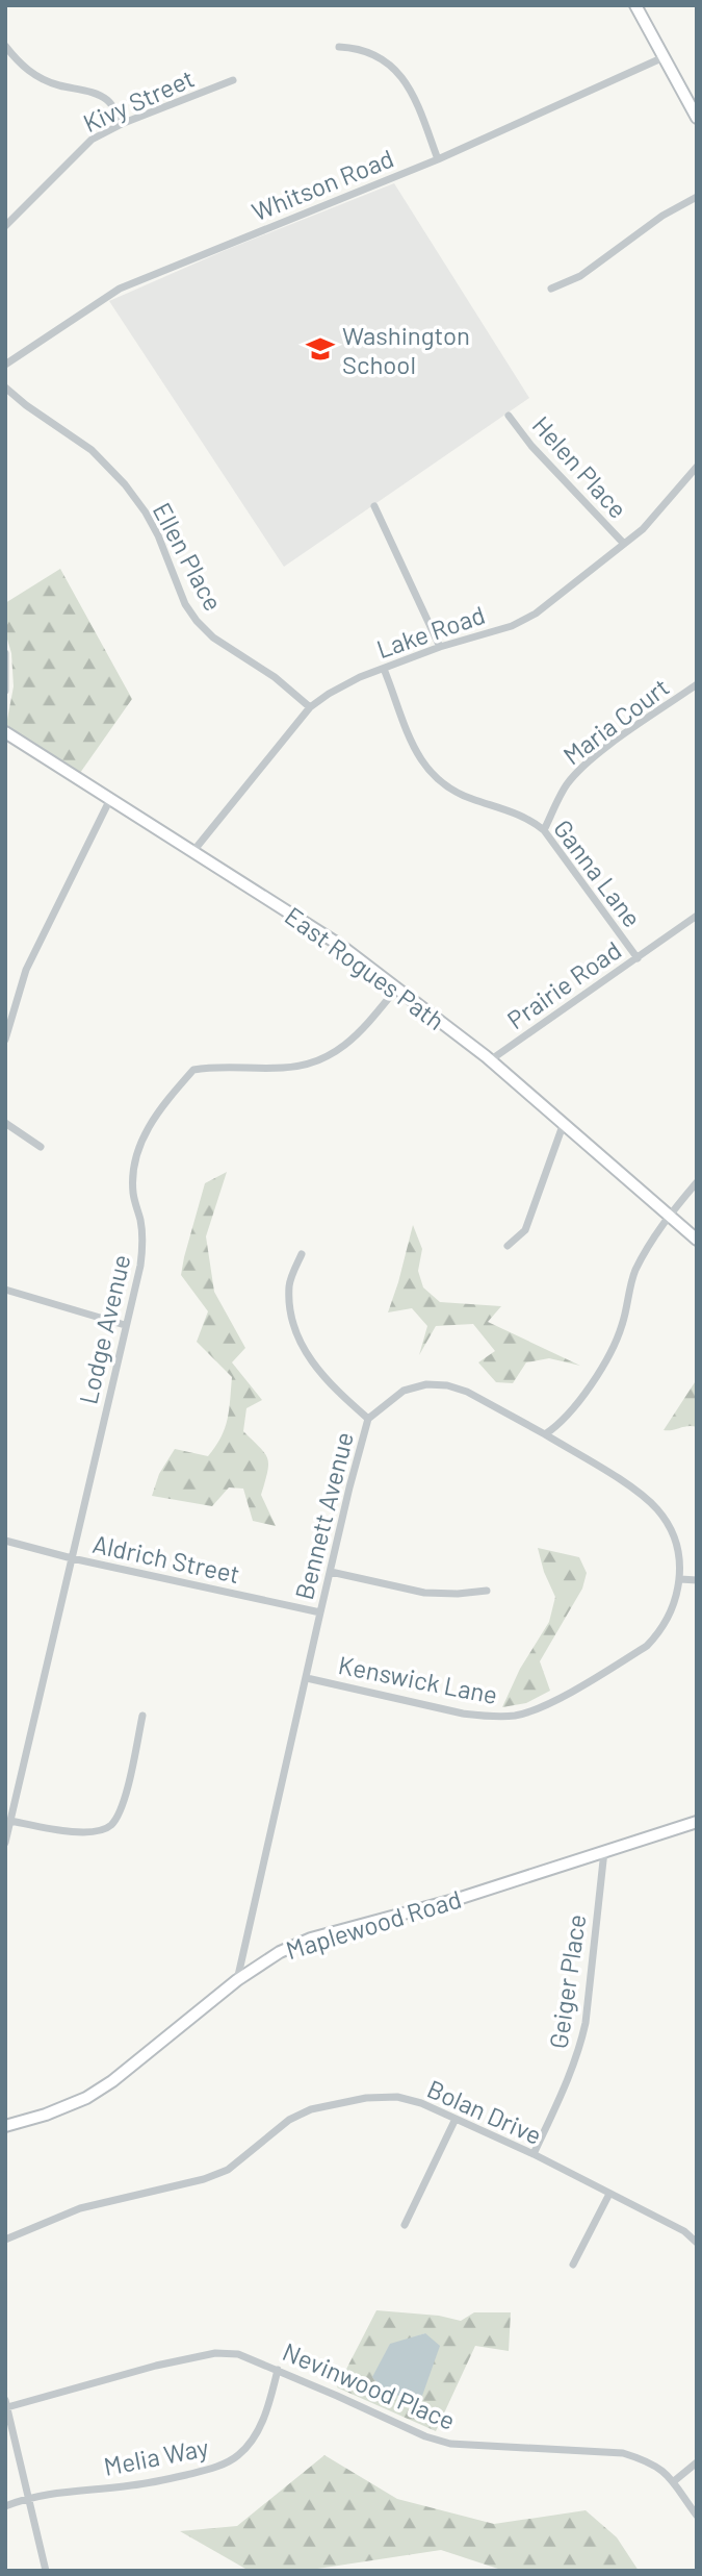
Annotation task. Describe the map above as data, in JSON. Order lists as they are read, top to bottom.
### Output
{
  "streets": {
    "street": [
      "Kivy Street",
      "Whitson Road",
      "Helen Place",
      "Ellen Place",
      "Lake Road",
      "Maria Court",
      "Ganna Lane",
      "East Rogues Path",
      "Prairie Road",
      "Lodge Avenue",
      "Bennett Avenue",
      "Aldrich Street",
      "Kenswick Lane",
      "Maplewood Road",
      "Geiger Place",
      "Bolan Drive",
      "Nevinwood Place",
      "Melia Way"
    ]
  },
  "crossings": [
    ["Helen Place", "Lake Road"],
    ["Ellen Place", "Lake Road"],
    ["Lake Road", "Ganna Lane"],
    ["Lake Road", "East Rogues Path"],
    ["Maria Court", "Ganna Lane"],
    ["Ganna Lane", "Prairie Road"],
    ["East Rogues Path", "Prairie Road"],
    ["East Rogues Path", "Lodge Avenue"],
    ["Lodge Avenue", "Aldrich Street"],
    ["Bennett Avenue", "Aldrich Street"],
    ["Bennett Avenue", "Kenswick Lane"],
    ["Bennett Avenue", "Maplewood Road"],
    ["Maplewood Road", "Geiger Place"],
    ["Geiger Place", "Bolan Drive"],
    ["Nevinwood Place", "Melia Way"]
  ],
  "places": {
    "school or university": ["Washington School"]
  }
}
